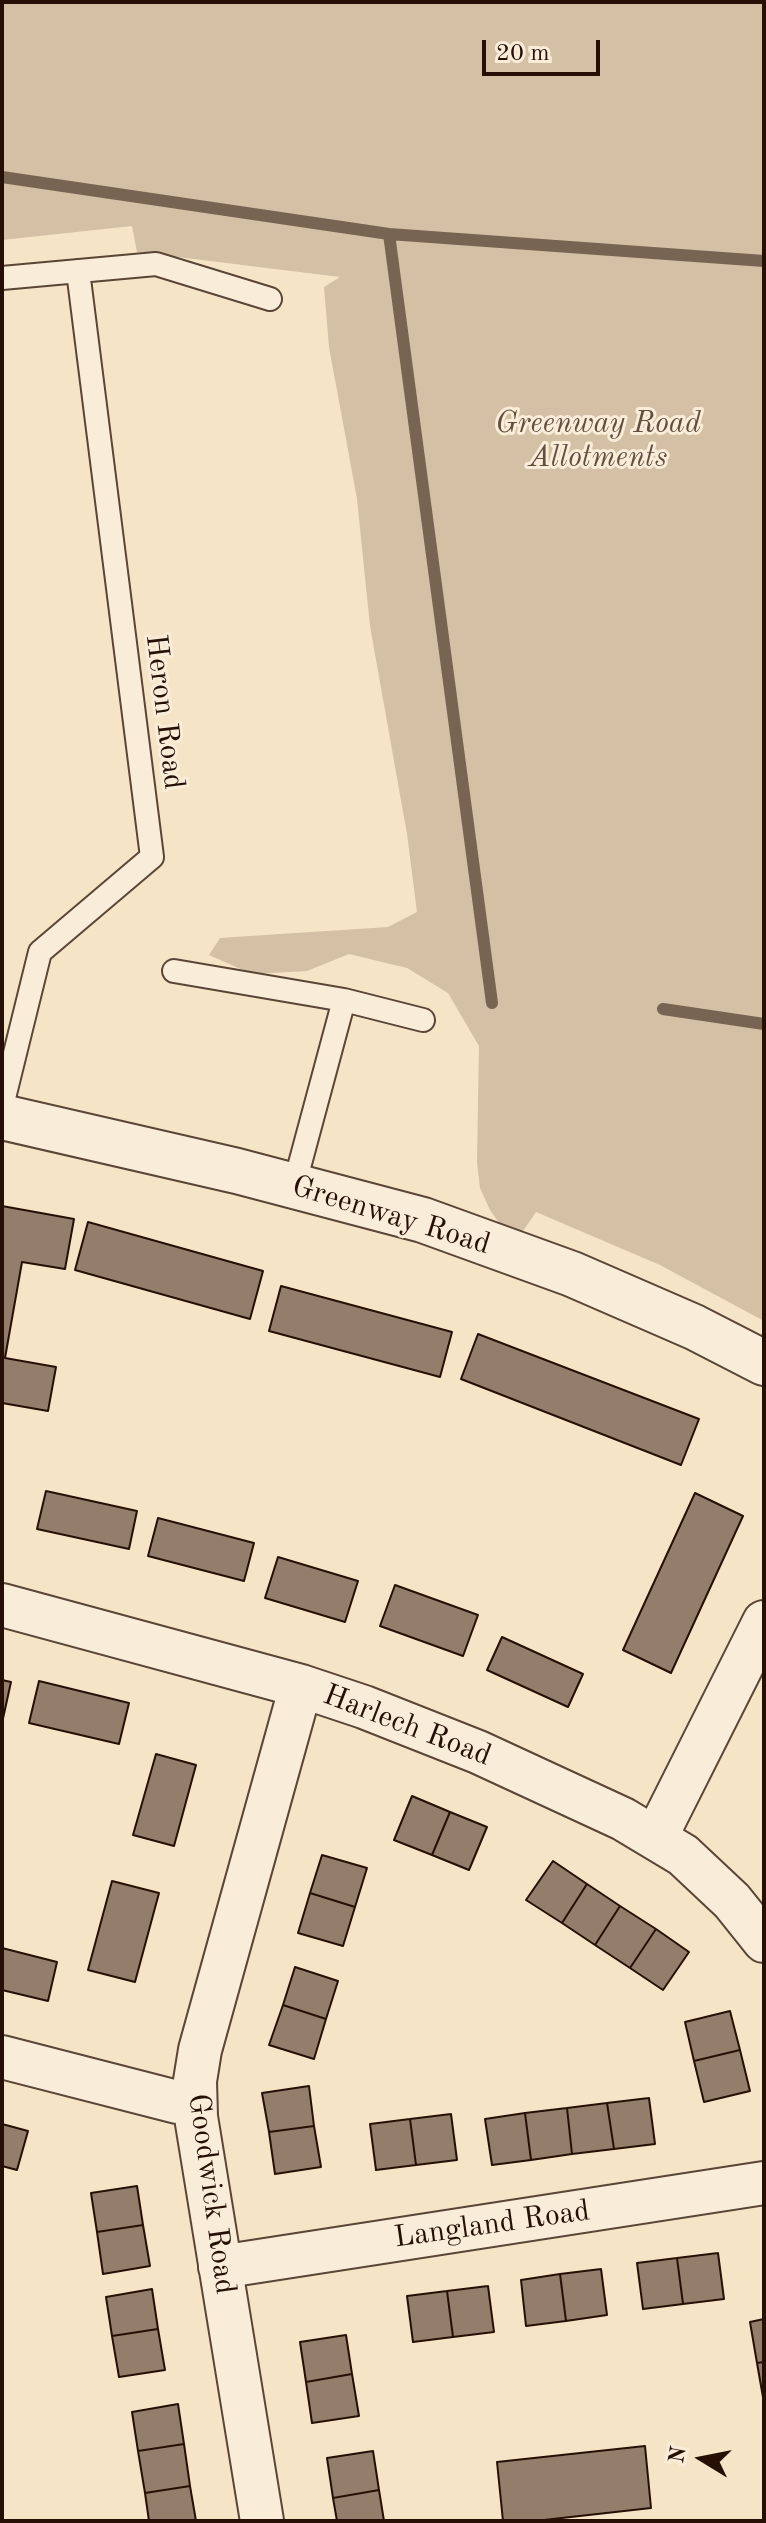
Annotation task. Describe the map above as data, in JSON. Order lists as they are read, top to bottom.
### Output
{
  "streets": {
    "street": [
      "Greenway Road",
      "Harlech Road",
      "Goodwick Road",
      "Langland Road"
    ],
    "lane": ["Heron Road"]
  },
  "crossings": [
    ["Harlech Road", "Goodwick Road"],
    ["Goodwick Road", "Langland Road"]
  ],
  "parks": ["Greenway Road Allotments"],
  "scale_bar": "20 m",
  "north": "left"
}
